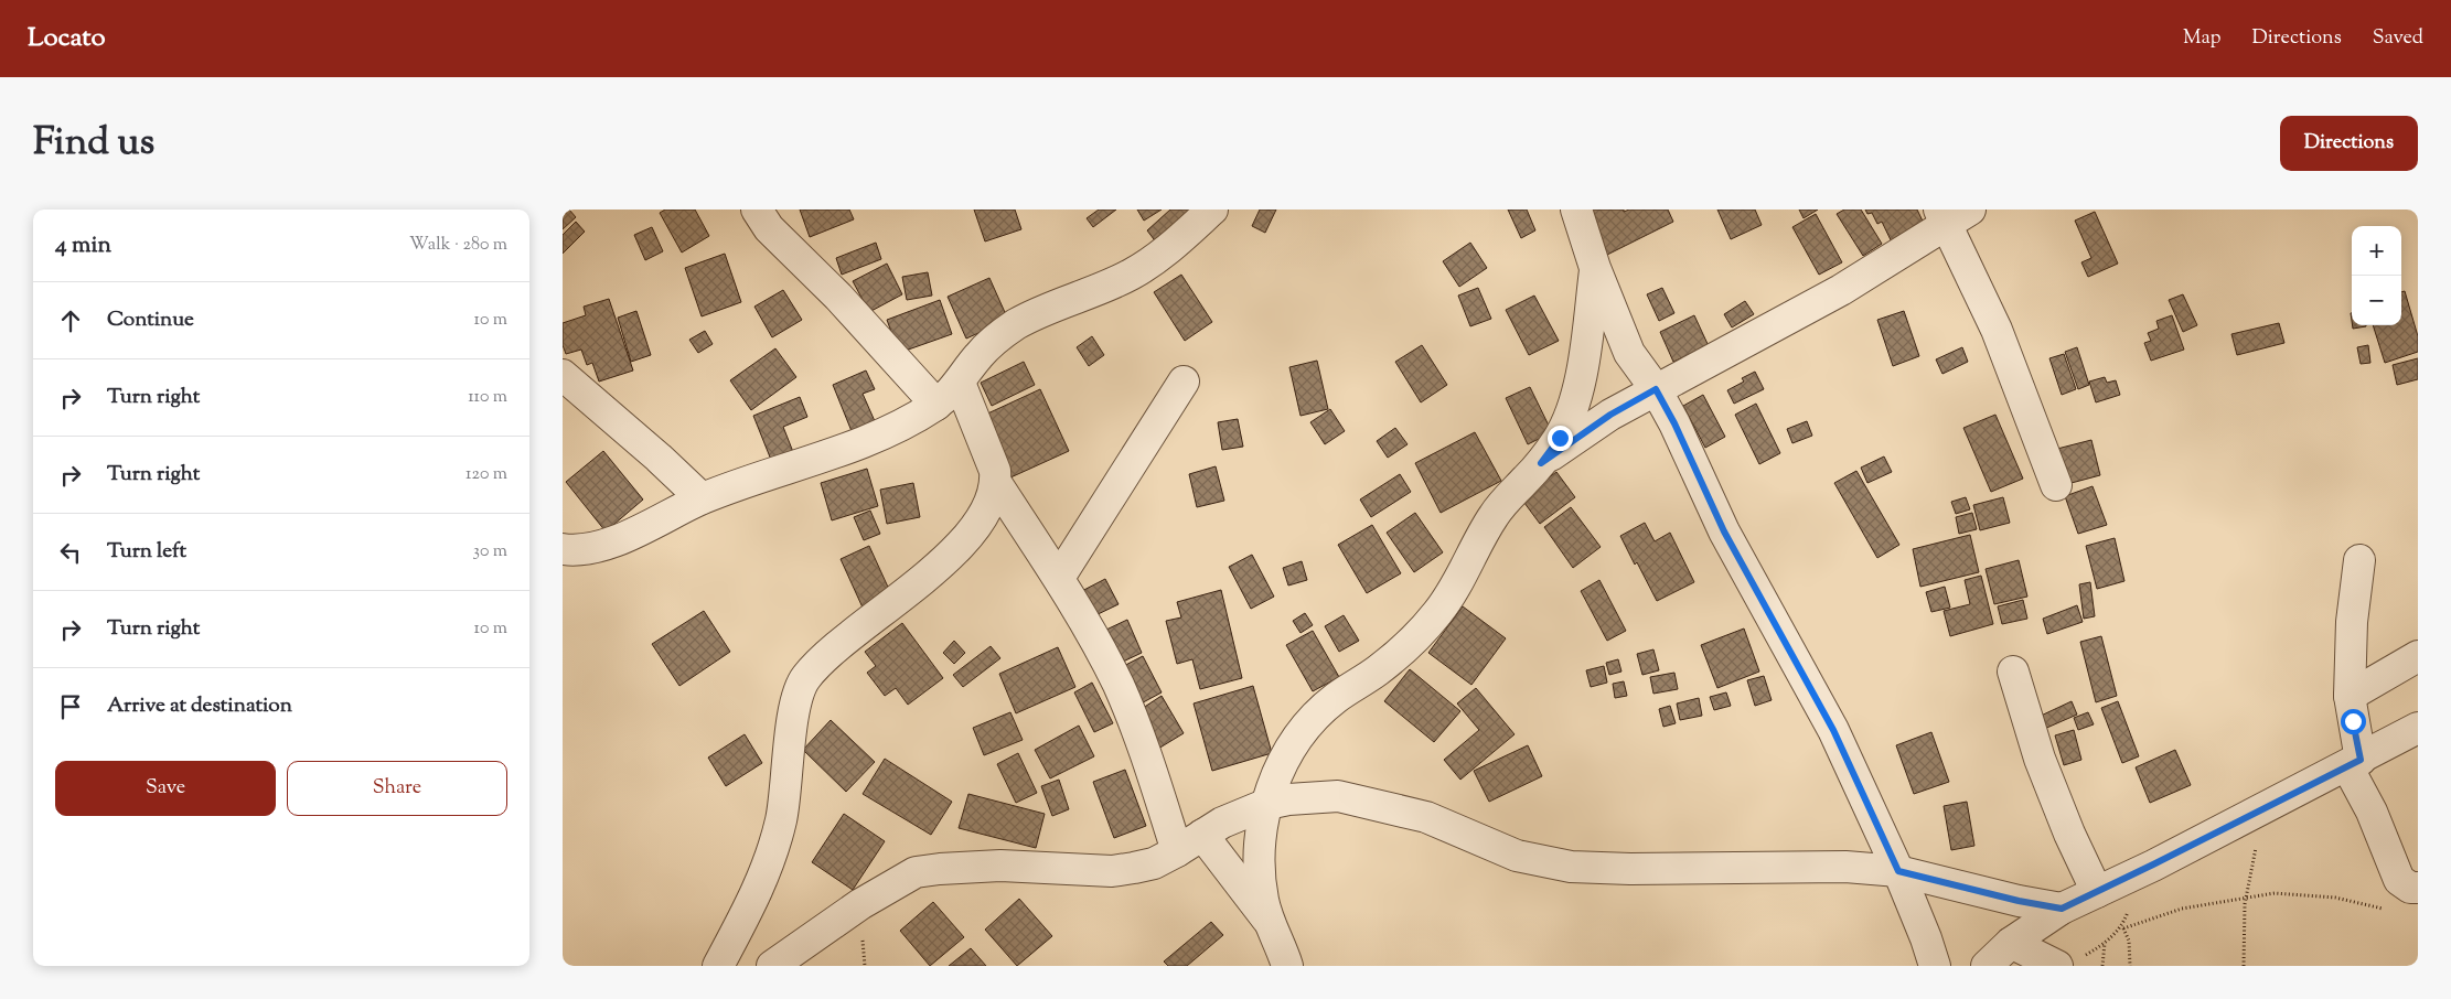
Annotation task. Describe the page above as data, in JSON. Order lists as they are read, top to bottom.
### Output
{
  "page": {
    "header": "Locato",
    "nav": ["Map", "Directions", "Saved"],
    "title": "Find us",
    "buttons": [
      "Directions",
      ["Save", "Share"]
    ],
    "heading": ["4 min", "Walk · 280 m"],
    "map_buttons": ["+", "−"],
    "list": [
      ["Continue", "10 m"],
      ["Turn right", "110 m"],
      ["Turn right", "120 m"],
      ["Turn left", "30 m"],
      ["Turn right", "10 m"],
      "Arrive at destination"
    ]
  }
}
